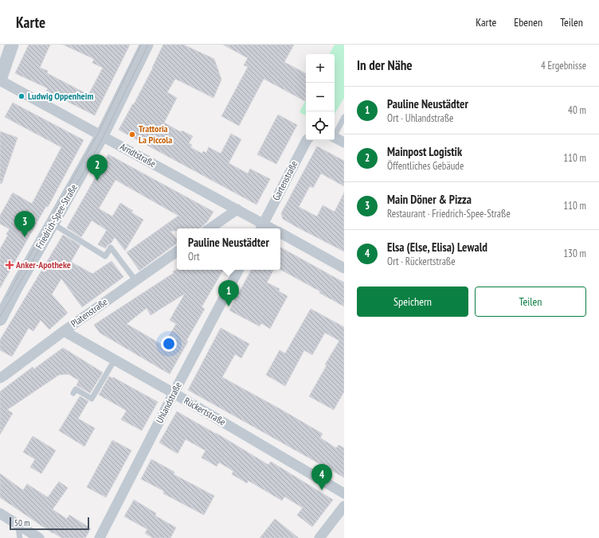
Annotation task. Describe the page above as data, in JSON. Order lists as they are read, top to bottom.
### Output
{
  "streets": {
    "street": [
      "Arndtstraße",
      "Gartenstraße",
      "Friedrich-Spee-Straße",
      "Platenstraße",
      "Uhlandstraße",
      "Rückertstraße"
    ]
  },
  "crossings": [
    ["Arndtstraße", "Gartenstraße"],
    ["Arndtstraße", "Friedrich-Spee-Straße"],
    ["Platenstraße", "Rückertstraße"],
    ["Uhlandstraße", "Rückertstraße"]
  ],
  "places": {
    "other": ["Ludwig Oppenheim", "Trattoria La Piccola"],
    "health": ["Anker-Apotheke"]
  },
  "scale_bar": "50 m",
  "page": {
    "header": "Karte",
    "nav": ["Karte", "Ebenen", "Teilen"],
    "heading": ["In der Nähe", "4 Ergebnisse"],
    "map_buttons": ["+", "−"],
    "list": [
      {
        "mark": "1",
        "name": "Pauline Neustädter",
        "note": "Ort · Uhlandstraße",
        "value": "40 m"
      },
      {
        "mark": "2",
        "name": "Mainpost Logistik",
        "note": "Öffentliches Gebäude",
        "value": "110 m"
      },
      {
        "mark": "3",
        "name": "Main Döner & Pizza",
        "note": "Restaurant · Friedrich-Spee-Straße",
        "value": "110 m"
      },
      {
        "mark": "4",
        "name": "Elsa (Else, Elisa) Lewald",
        "note": "Ort · Rückertstraße",
        "value": "130 m"
      }
    ],
    "pins": [
      "2",
      "3",
      "1",
      "4"
    ],
    "popup": ["Pauline Neustädter", "Ort"],
    "buttons": ["Speichern", "Teilen"],
    "scale": "50 m"
  }
}
